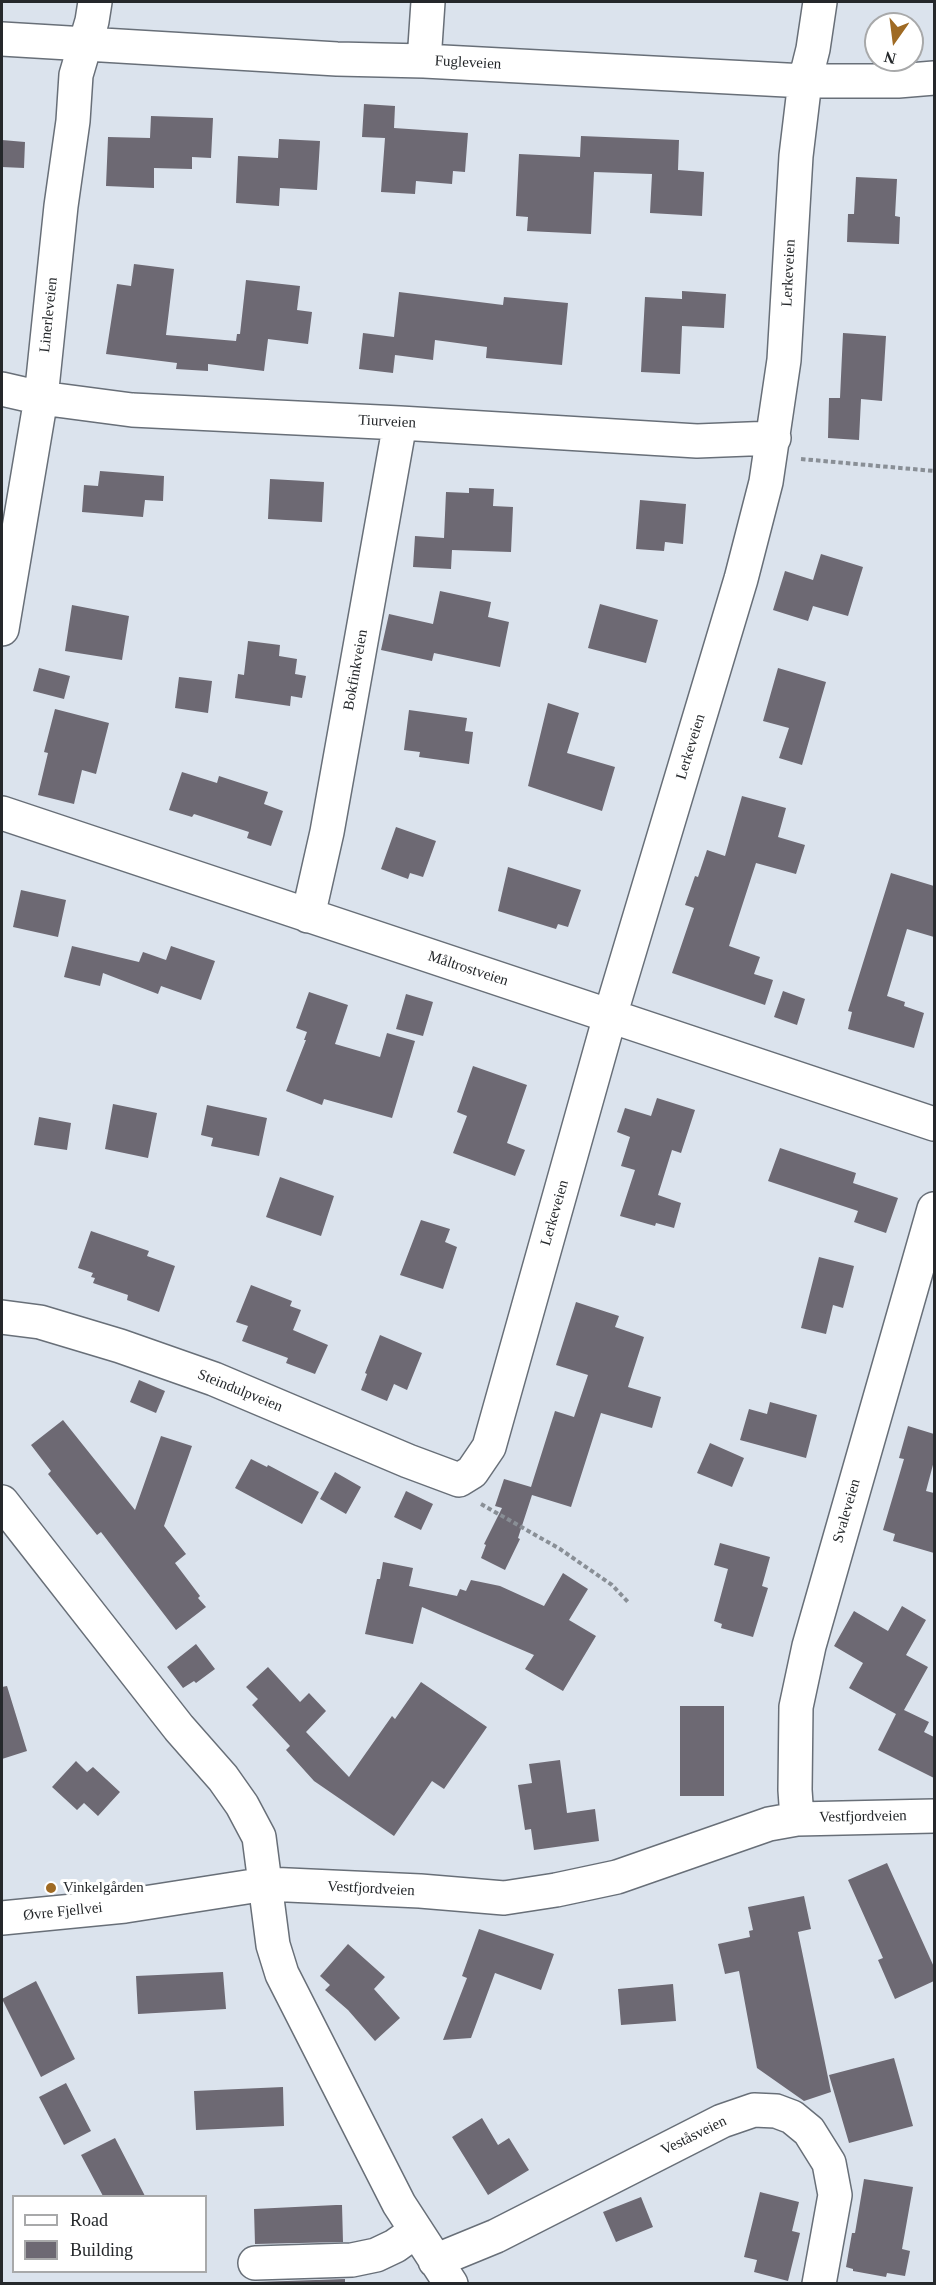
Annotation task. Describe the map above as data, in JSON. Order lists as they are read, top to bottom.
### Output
{
  "streets": {
    "street": [
      "Fugleveien",
      "Lerkeveien",
      "Linerleveien",
      "Tiurveien",
      "Bokfinkveien",
      "Måltrostveien",
      "Steindulpveien",
      "Svaleveien",
      "Vestfjordveien",
      "Øvre Fjellvei",
      "Veståsveien"
    ]
  },
  "crossings": [
    ["Fugleveien", "Lerkeveien"],
    ["Fugleveien", "Linerleveien"],
    ["Lerkeveien", "Tiurveien"],
    ["Lerkeveien", "Måltrostveien"],
    ["Lerkeveien", "Steindulpveien"],
    ["Linerleveien", "Tiurveien"],
    ["Tiurveien", "Bokfinkveien"],
    ["Bokfinkveien", "Måltrostveien"],
    ["Svaleveien", "Vestfjordveien"],
    ["Vestfjordveien", "Øvre Fjellvei"],
    ["Vestfjordveien", "Veståsveien"],
    ["Øvre Fjellvei", "Veståsveien"]
  ],
  "places": ["Vinkelgården"],
  "legend": ["Road", "Building"],
  "north": "bottom"
}
